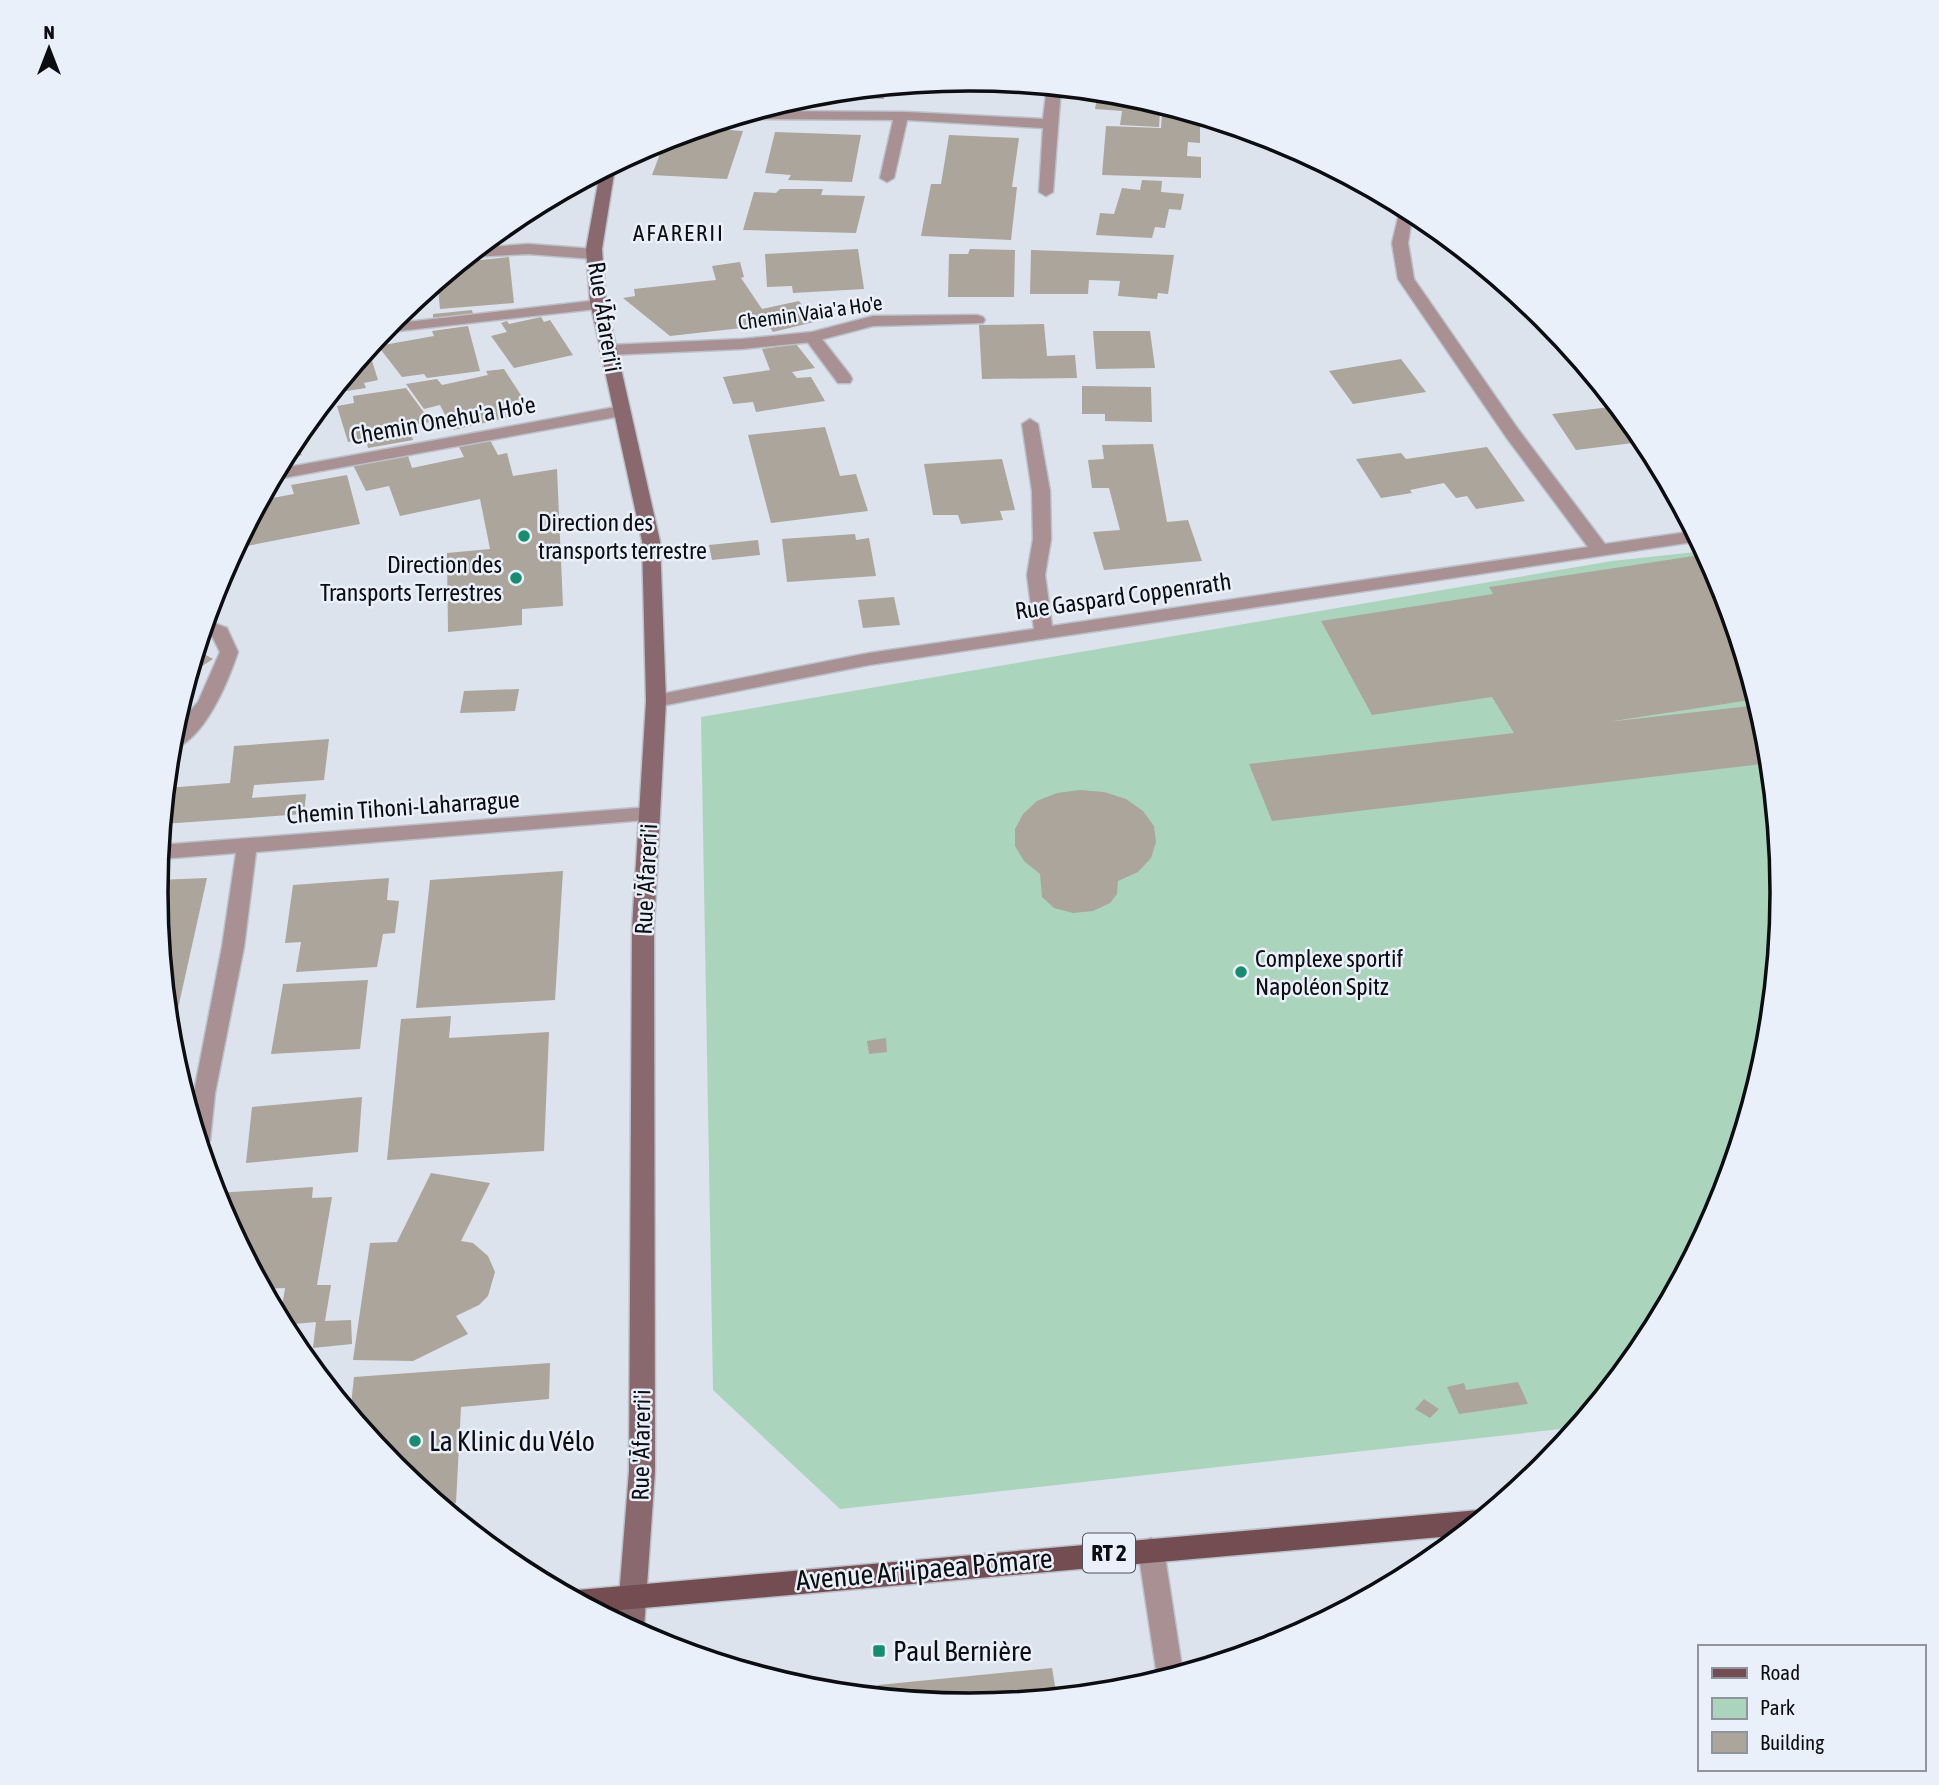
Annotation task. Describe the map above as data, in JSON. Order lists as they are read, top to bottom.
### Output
{
  "streets": {
    "main road": ["Rue 'Āfareri'i", "RT 2", "Avenue Ari'ipaea Pōmare"],
    "street": [
      "Chemin Vaia'a Ho'e",
      "Chemin Onehu'a Ho'e",
      "Rue Gaspard Coppenrath",
      "Chemin Tihoni-Laharrague"
    ]
  },
  "crossings": [
    ["Chemin Vaia'a Ho'e", "Rue 'Āfareri'i"],
    ["Rue 'Āfareri'i", "Chemin Onehu'a Ho'e"],
    ["Rue 'Āfareri'i", "Rue Gaspard Coppenrath"],
    ["Rue 'Āfareri'i", "Chemin Tihoni-Laharrague"],
    ["Rue 'Āfareri'i", "Avenue Ari'ipaea Pōmare"]
  ],
  "districts": ["AFARERII"],
  "places": {
    "other": [
      "Direction des transports terrestre",
      "Direction des Transports Terrestres",
      "Complexe sportif Napoléon Spitz",
      "La Klinic du Vélo"
    ],
    "transit": ["Paul Bernière"]
  },
  "legend": ["Road", "Park", "Building"],
  "north": "top"
}
